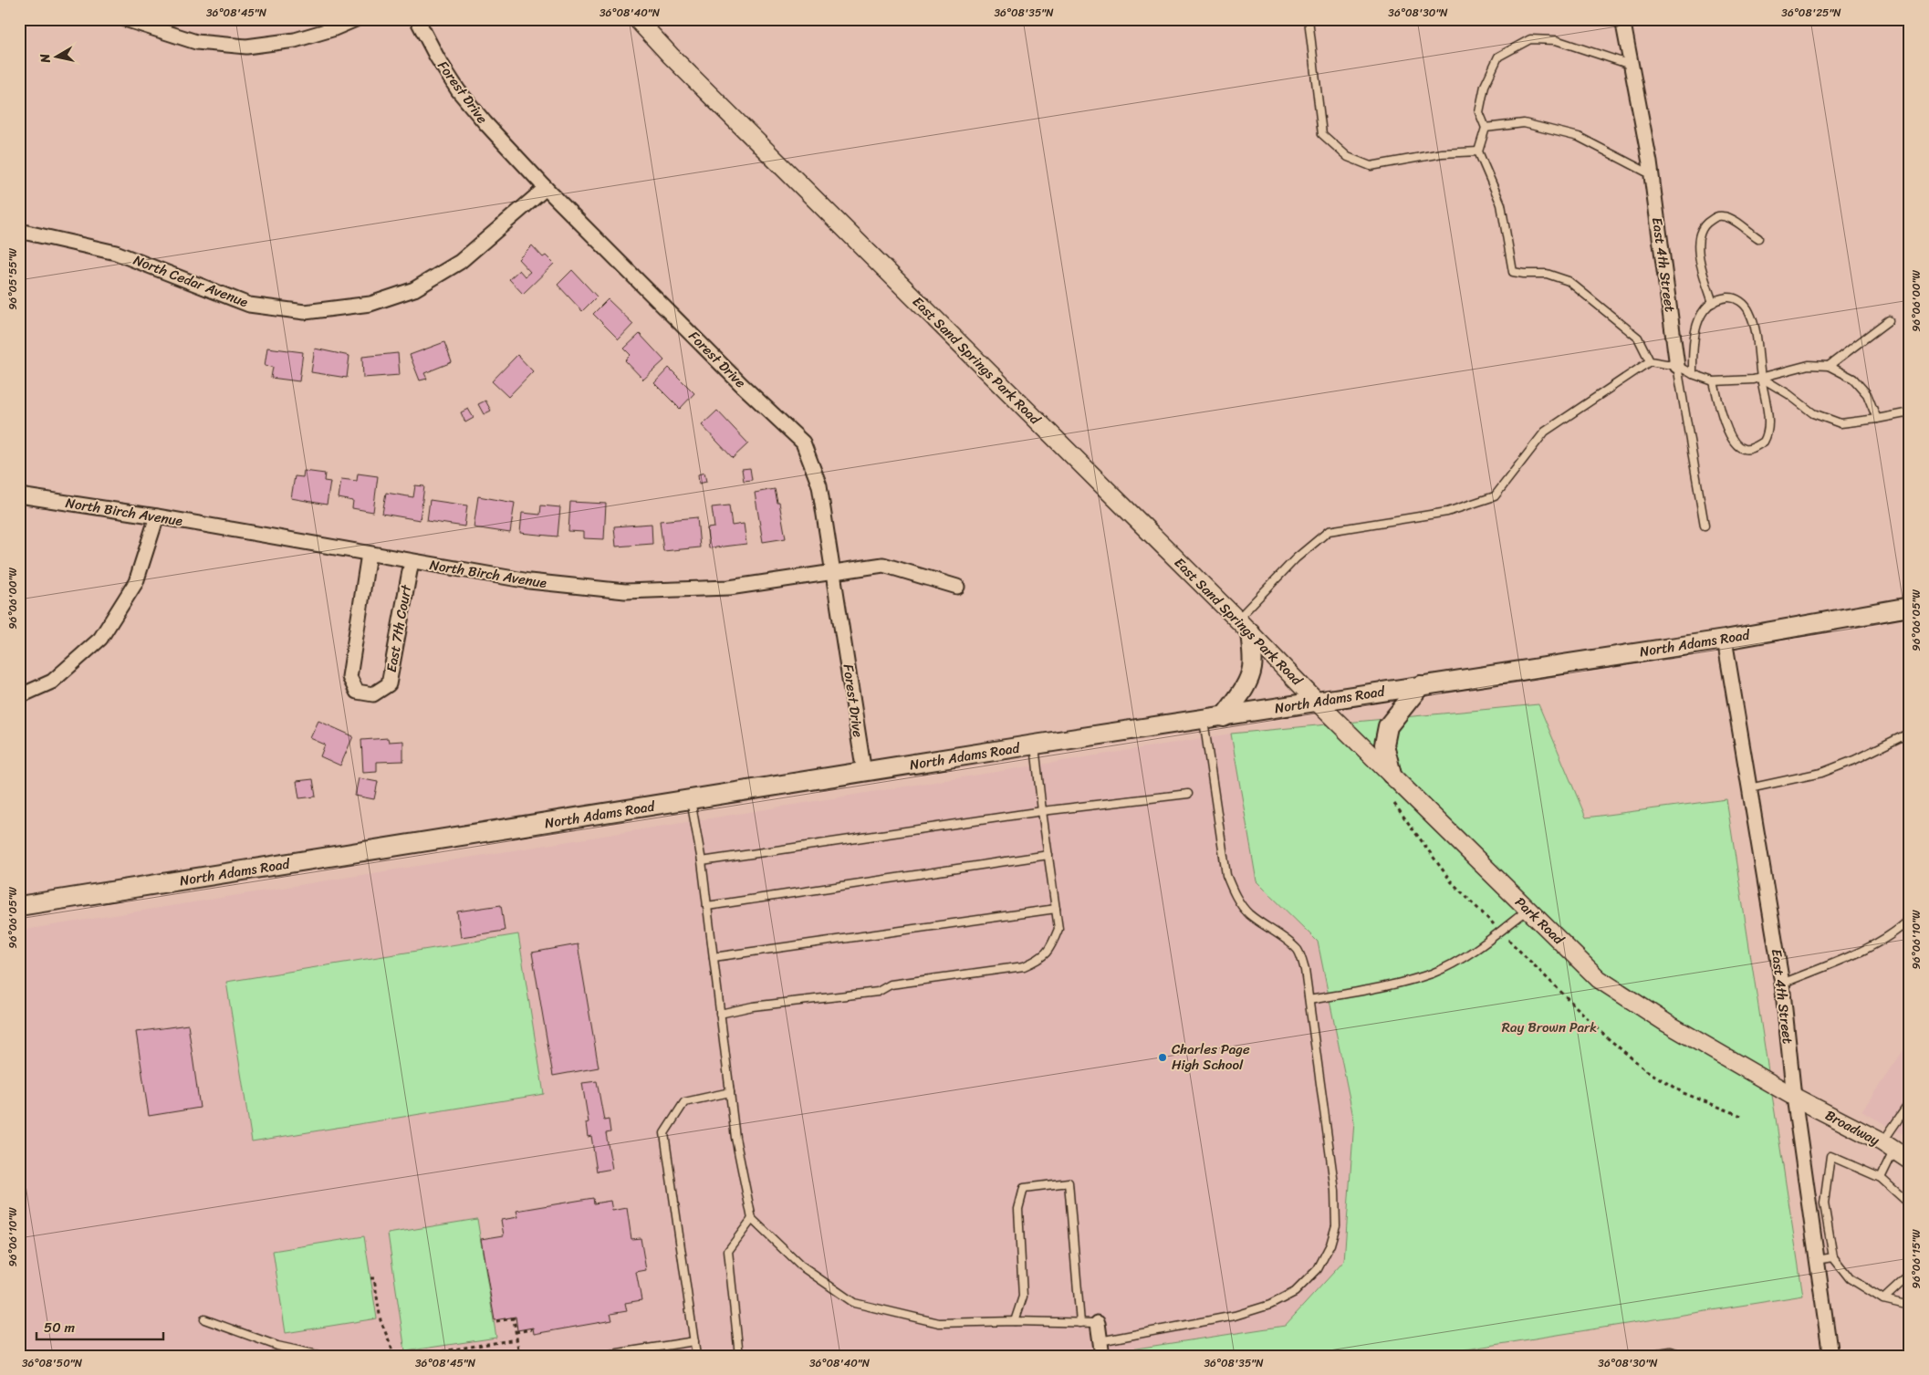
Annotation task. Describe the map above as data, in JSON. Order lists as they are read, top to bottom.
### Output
{
  "streets": {
    "main road": ["North Adams Road"],
    "street": [
      "Forest Drive",
      "East 4th Street",
      "North Cedar Avenue",
      "East Sand Springs Park Road",
      "North Birch Avenue",
      "East 7th Court",
      "Park Road",
      "Broadway"
    ]
  },
  "crossings": [
    ["Forest Drive", "North Cedar Avenue"],
    ["Forest Drive", "North Birch Avenue"],
    ["Forest Drive", "North Adams Road"],
    ["East 4th Street", "North Adams Road"],
    ["East 4th Street", "Park Road"],
    ["East 4th Street", "Broadway"],
    ["East Sand Springs Park Road", "North Adams Road"],
    ["East Sand Springs Park Road", "Park Road"],
    ["North Birch Avenue", "East 7th Court"],
    ["North Adams Road", "Park Road"],
    ["Park Road", "Broadway"]
  ],
  "parks": ["Ray Brown Park"],
  "places": ["Charles Page High School"],
  "scale_bar": "50 m",
  "north": "left",
  "coordinates": [
    "36°08'45\"N",
    "36°08'40\"N",
    "36°08'35\"N",
    "36°08'30\"N",
    "36°08'25\"N",
    "96°05'55\"W",
    "96°06'00\"W",
    "96°06'05\"W",
    "96°06'10\"W",
    "96°06'15\"W",
    "36°08'50\"N"
  ]
}
